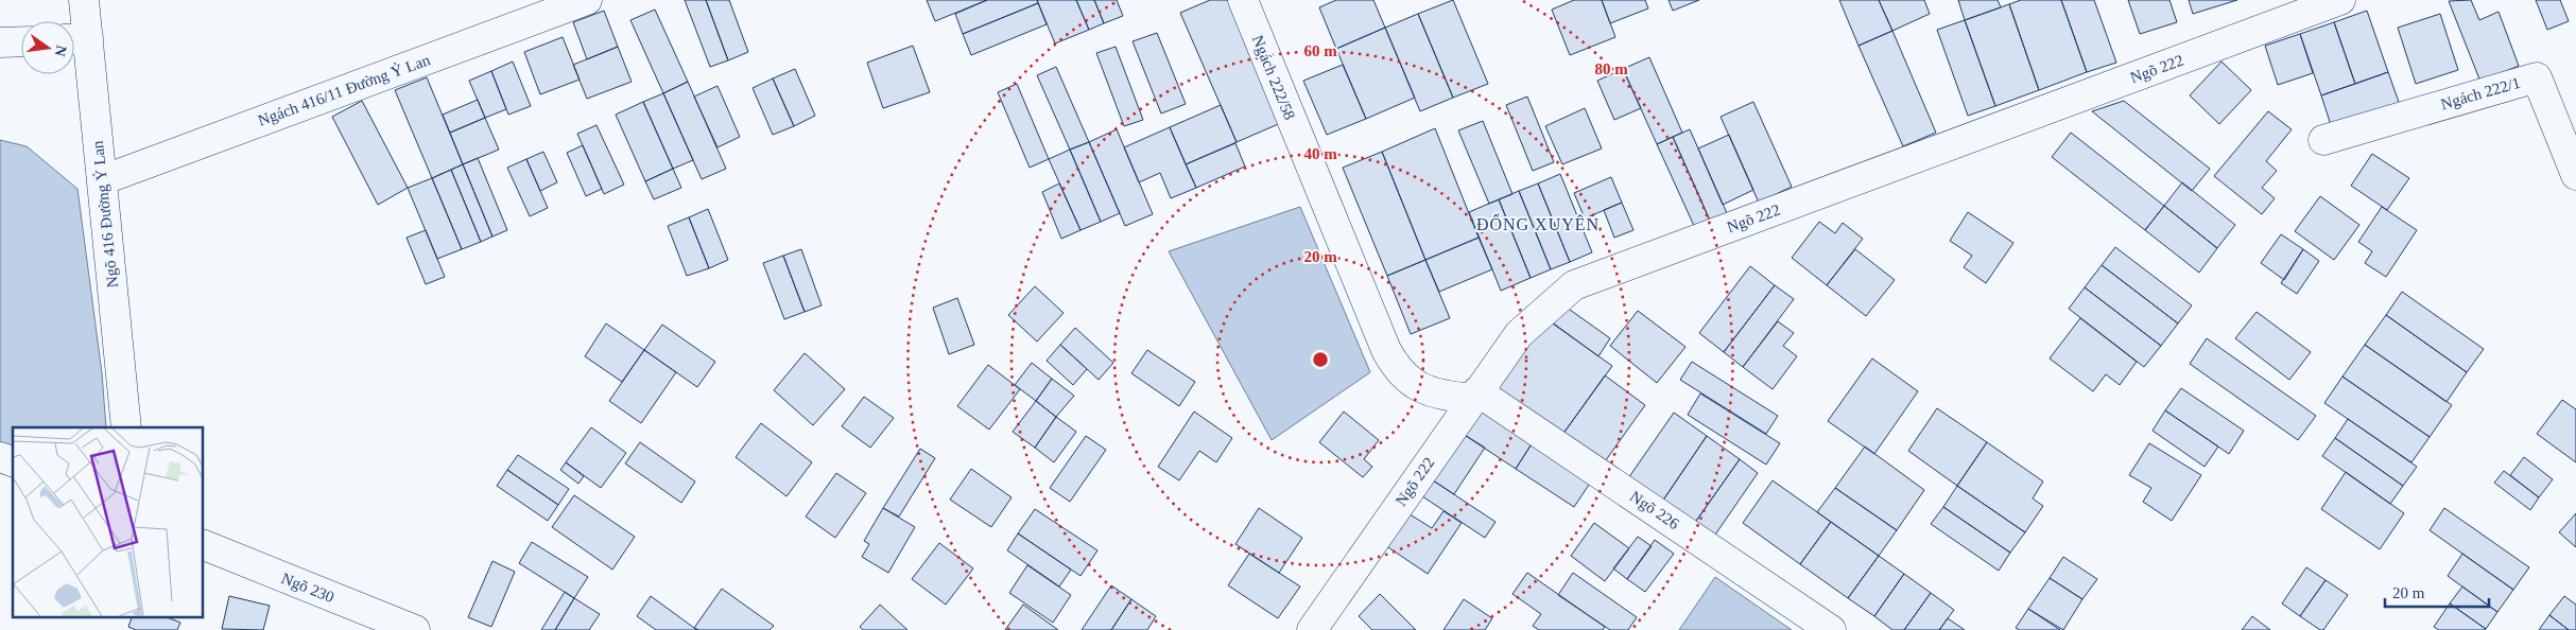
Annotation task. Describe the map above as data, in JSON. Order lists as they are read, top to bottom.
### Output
{
  "streets": {
    "street": [
      "Ngõ 222",
      "Ngách 222/58",
      "Ngách 416/11 Đường Ỷ Lan",
      "Ngách 222/1",
      "Ngõ 416 Đường Ỷ Lan",
      "Ngõ 226",
      "Ngõ 230"
    ]
  },
  "crossings": [
    ["Ngõ 222", "Ngách 222/58"],
    ["Ngõ 222", "Ngõ 226"],
    ["Ngách 222/58", "Ngõ 226"],
    ["Ngách 416/11 Đường Ỷ Lan", "Ngõ 416 Đường Ỷ Lan"]
  ],
  "districts": ["ĐỔNG XUYÊN"],
  "scale_bar": "20 m",
  "north": "right",
  "rings": [
    "60 m",
    "80 m",
    "40 m",
    "20 m"
  ]
}
